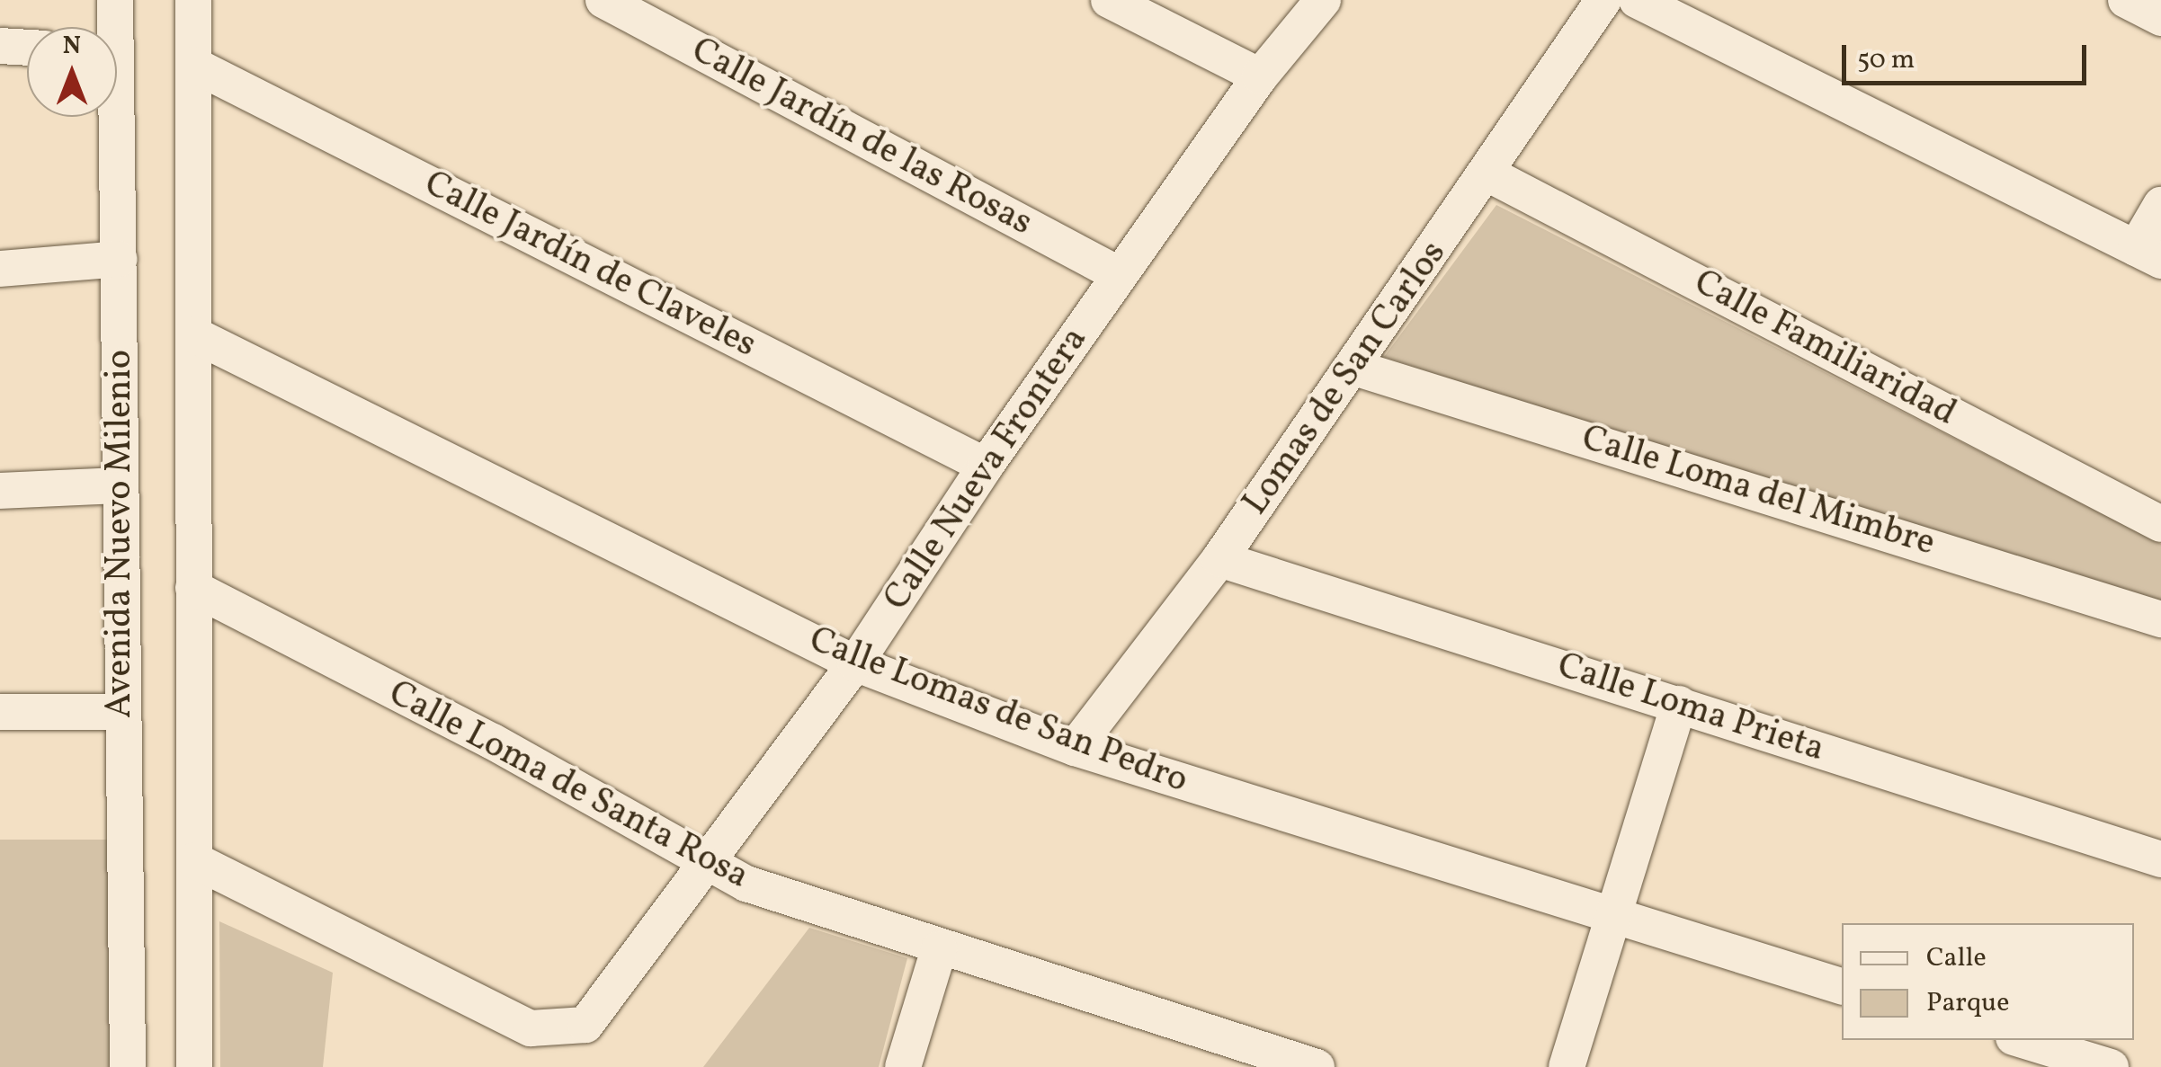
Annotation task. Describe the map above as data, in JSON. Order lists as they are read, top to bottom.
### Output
{
  "streets": {
    "street": [
      "Calle Jardín de las Rosas",
      "Calle Jardín de Claveles",
      "Calle Familiaridad",
      "Lomas de San Carlos",
      "Calle Nueva Frontera",
      "Calle Loma del Mimbre",
      "Avenida Nuevo Milenio",
      "Calle Loma Prieta",
      "Calle Lomas de San Pedro",
      "Calle Loma de Santa Rosa"
    ]
  },
  "crossings": [
    ["Calle Jardín de las Rosas", "Calle Nueva Frontera"],
    ["Calle Jardín de Claveles", "Calle Nueva Frontera"],
    ["Calle Jardín de Claveles", "Avenida Nuevo Milenio"],
    ["Calle Familiaridad", "Lomas de San Carlos"],
    ["Lomas de San Carlos", "Calle Loma del Mimbre"],
    ["Lomas de San Carlos", "Calle Loma Prieta"],
    ["Lomas de San Carlos", "Calle Lomas de San Pedro"],
    ["Calle Nueva Frontera", "Avenida Nuevo Milenio"],
    ["Calle Nueva Frontera", "Calle Lomas de San Pedro"],
    ["Calle Nueva Frontera", "Calle Loma de Santa Rosa"],
    ["Avenida Nuevo Milenio", "Calle Lomas de San Pedro"],
    ["Avenida Nuevo Milenio", "Calle Loma de Santa Rosa"]
  ],
  "legend": ["Calle", "Parque"],
  "scale_bar": "50 m",
  "north": "top"
}
